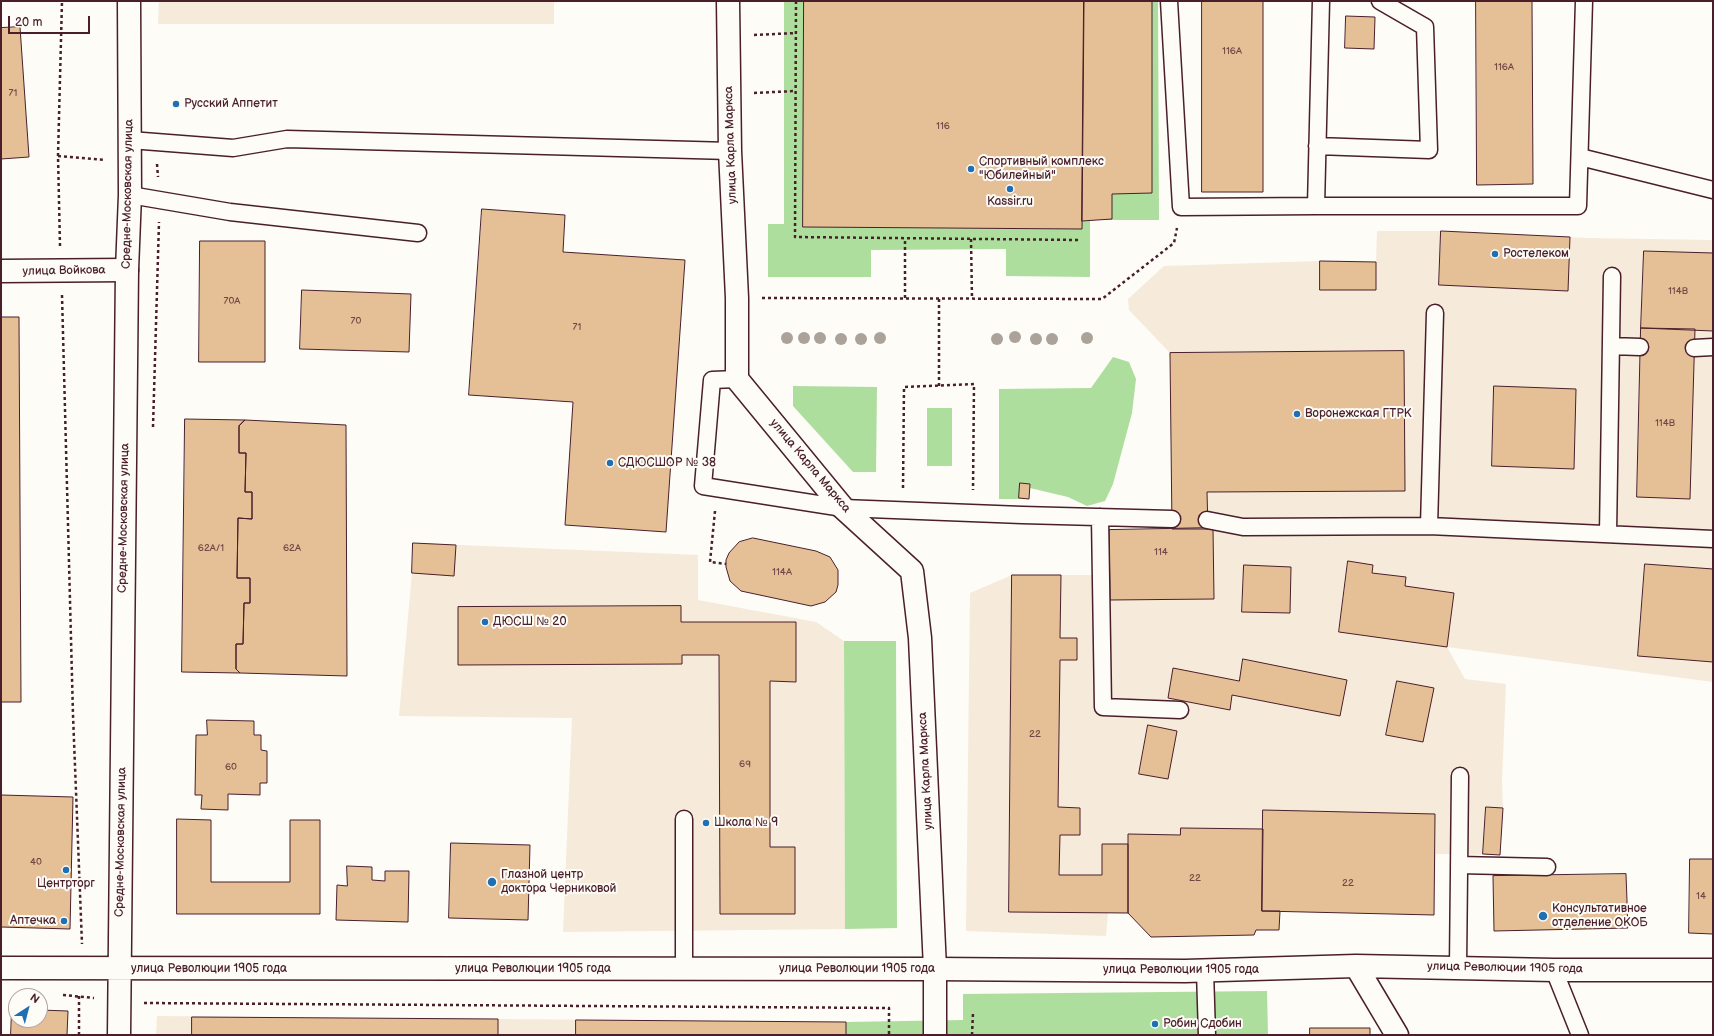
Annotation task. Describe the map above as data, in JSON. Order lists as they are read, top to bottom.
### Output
{
  "streets": {
    "street": [
      "улица Карла Маркса",
      "Средне-Московская улица",
      "улица Войкова",
      "улица Революции 1905 года"
    ]
  },
  "crossings": [
    ["улица Карла Маркса", "улица Революции 1905 года"],
    ["Средне-Московская улица", "улица Войкова"],
    ["Средне-Московская улица", "улица Революции 1905 года"]
  ],
  "places": [
    "Русский Аппетит",
    "Спортивный комплекс \"Юбилейный\"",
    "Kassir.ru",
    "Ростелеком",
    "Воронежская ГТРК",
    "СДЮСШОР № 38",
    "ДЮСШ № 20",
    "Школа № 9",
    "Центрторг",
    "Глазной центр доктора Черниковой",
    "Консультативное отделение ОКОБ",
    "Аптечка",
    "Робин Сдобин"
  ],
  "house_numbers": [
    "116А",
    "116А",
    "71",
    "116",
    "114В",
    "70А",
    "70",
    "71",
    "114В",
    "62А/1",
    "62А",
    "114",
    "114А",
    "22",
    "69",
    "60",
    "40",
    "22",
    "22",
    "14"
  ],
  "scale_bar": "20 m",
  "north": "top right"
}
